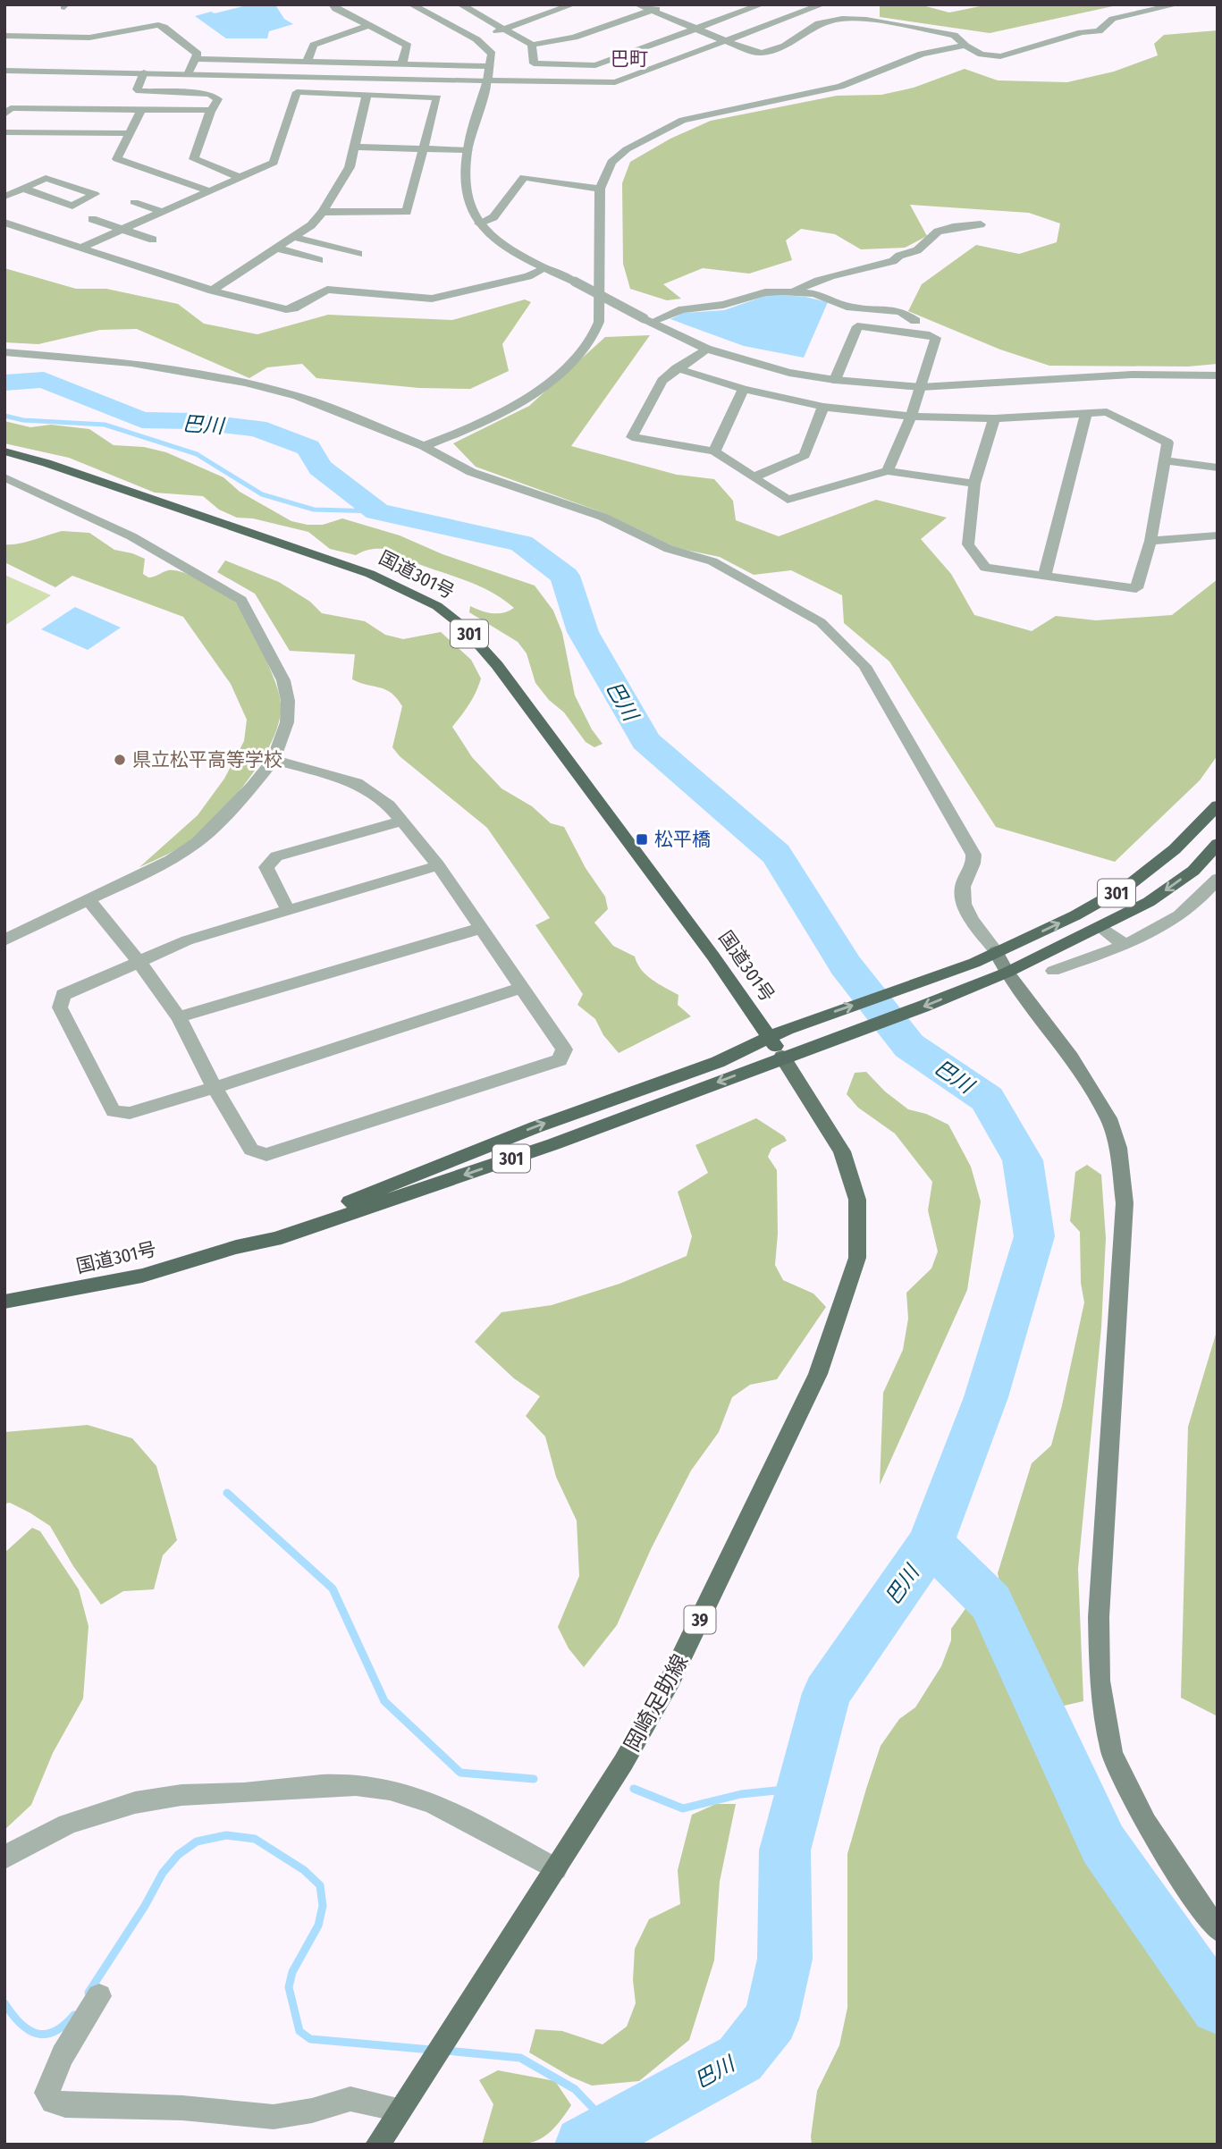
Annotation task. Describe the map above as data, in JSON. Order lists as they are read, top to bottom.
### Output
{
  "streets": {
    "highway": ["国道301号", "301"],
    "main road": ["39", "岡崎足助線"]
  },
  "crossings": [
    ["国道301号", "岡崎足助線"]
  ],
  "districts": ["巴町"],
  "water": ["巴川"],
  "places": {
    "other": ["県立松平高等学校"],
    "transit": ["松平橋"]
  }
}
